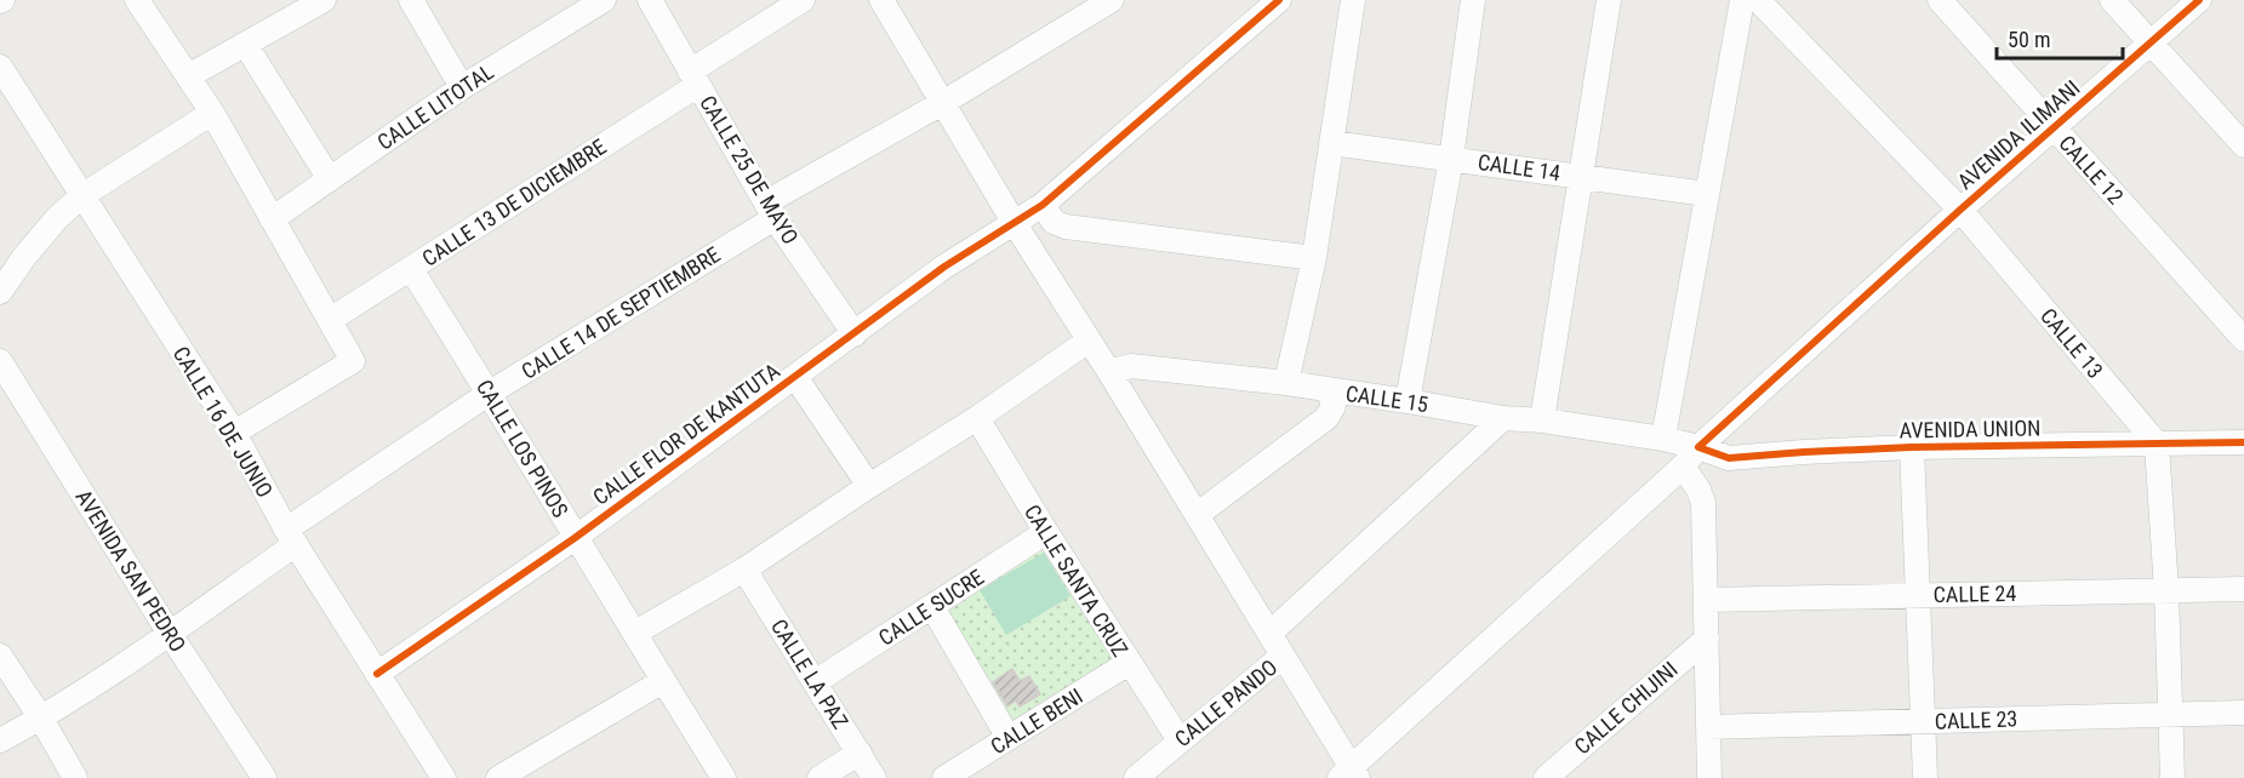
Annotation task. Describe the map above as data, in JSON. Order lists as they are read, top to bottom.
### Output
{
  "streets": {
    "street": [
      "CALLE LITOTAL",
      "AVENIDA ILIMANI",
      "CALLE 14",
      "CALLE 25 DE MAYO",
      "CALLE 12",
      "CALLE 13 DE DICIEMBRE",
      "CALLE 14 DE SEPTIEMBRE",
      "CALLE 13",
      "CALLE 15",
      "CALLE 16 DE JUNIO",
      "AVENIDA UNION",
      "CALLE FLOR DE KANTUTA",
      "CALLE LOS PINOS",
      "AVENIDA SAN PEDRO",
      "CALLE SANTA CRUZ",
      "CALLE 24",
      "CALLE SUCRE",
      "CALLE LA PAZ",
      "CALLE PANDO",
      "CALLE CHIJINI",
      "CALLE 23",
      "CALLE BENI"
    ]
  },
  "crossings": [
    ["AVENIDA ILIMANI", "CALLE 12"],
    ["AVENIDA ILIMANI", "CALLE 13"],
    ["AVENIDA ILIMANI", "AVENIDA UNION"],
    ["CALLE 25 DE MAYO", "CALLE 13 DE DICIEMBRE"],
    ["CALLE 25 DE MAYO", "CALLE 14 DE SEPTIEMBRE"],
    ["CALLE 25 DE MAYO", "CALLE FLOR DE KANTUTA"],
    ["CALLE 13 DE DICIEMBRE", "CALLE LOS PINOS"],
    ["CALLE 14 DE SEPTIEMBRE", "CALLE 16 DE JUNIO"],
    ["CALLE 14 DE SEPTIEMBRE", "CALLE LOS PINOS"],
    ["CALLE 14 DE SEPTIEMBRE", "AVENIDA SAN PEDRO"],
    ["CALLE 13", "AVENIDA UNION"],
    ["CALLE 15", "AVENIDA UNION"],
    ["CALLE 16 DE JUNIO", "CALLE FLOR DE KANTUTA"],
    ["CALLE FLOR DE KANTUTA", "CALLE LOS PINOS"],
    ["CALLE SANTA CRUZ", "CALLE SUCRE"],
    ["CALLE SANTA CRUZ", "CALLE PANDO"],
    ["CALLE SANTA CRUZ", "CALLE BENI"],
    ["CALLE SUCRE", "CALLE LA PAZ"]
  ],
  "scale_bar": "50 m"
}
